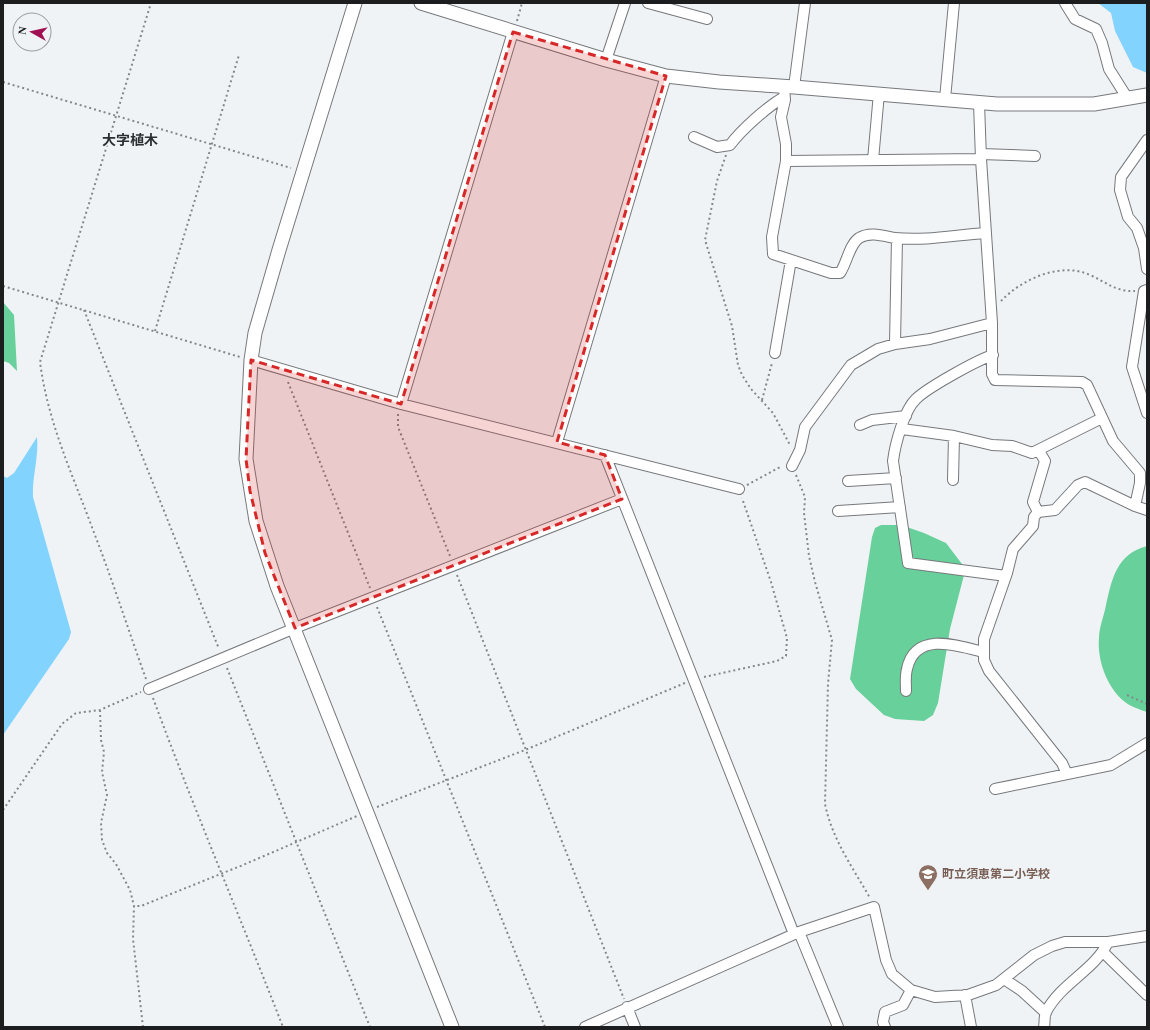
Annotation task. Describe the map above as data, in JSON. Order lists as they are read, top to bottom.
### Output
{
  "districts": ["大字植木"],
  "places": {
    "school or university": ["町立須恵第二小学校"]
  },
  "north": "left"
}
